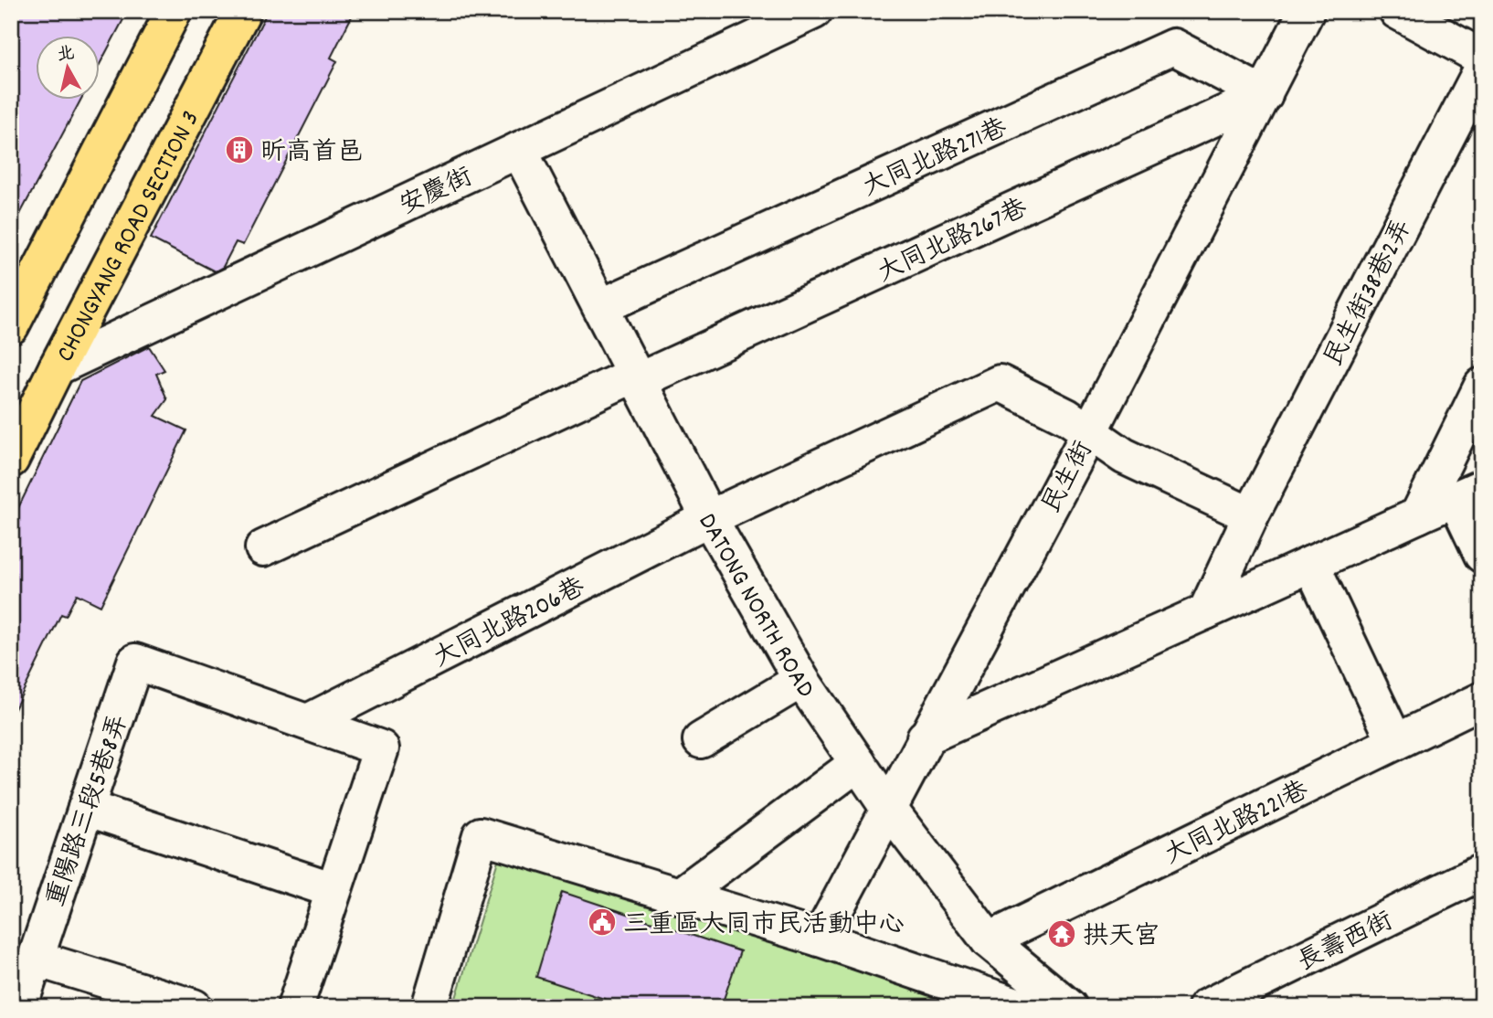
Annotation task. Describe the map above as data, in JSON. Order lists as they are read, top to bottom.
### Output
{
  "streets": {
    "main road": ["CHONGYANG ROAD SECTION 3"],
    "street": [
      "大同北路271巷",
      "安慶街",
      "大同北路267巷",
      "民生街38巷2弄",
      "民生街",
      "DATONG NORTH ROAD",
      "大同北路206巷",
      "重陽路三段5巷8弄",
      "大同北路221巷",
      "長壽西街"
    ]
  },
  "crossings": [
    ["大同北路271巷", "大同北路267巷"],
    ["大同北路271巷", "民生街"],
    ["大同北路271巷", "DATONG NORTH ROAD"],
    ["安慶街", "CHONGYANG ROAD SECTION 3"],
    ["安慶街", "DATONG NORTH ROAD"],
    ["大同北路267巷", "民生街"],
    ["大同北路267巷", "DATONG NORTH ROAD"],
    ["民生街", "DATONG NORTH ROAD"],
    ["民生街", "大同北路206巷"],
    ["DATONG NORTH ROAD", "大同北路206巷"],
    ["DATONG NORTH ROAD", "大同北路221巷"],
    ["大同北路206巷", "重陽路三段5巷8弄"]
  ],
  "places": {
    "building": ["昕高首邑"],
    "public building": ["三重區大同市民活動中心"],
    "temple": ["拱天宮"]
  },
  "north": "top"
}
